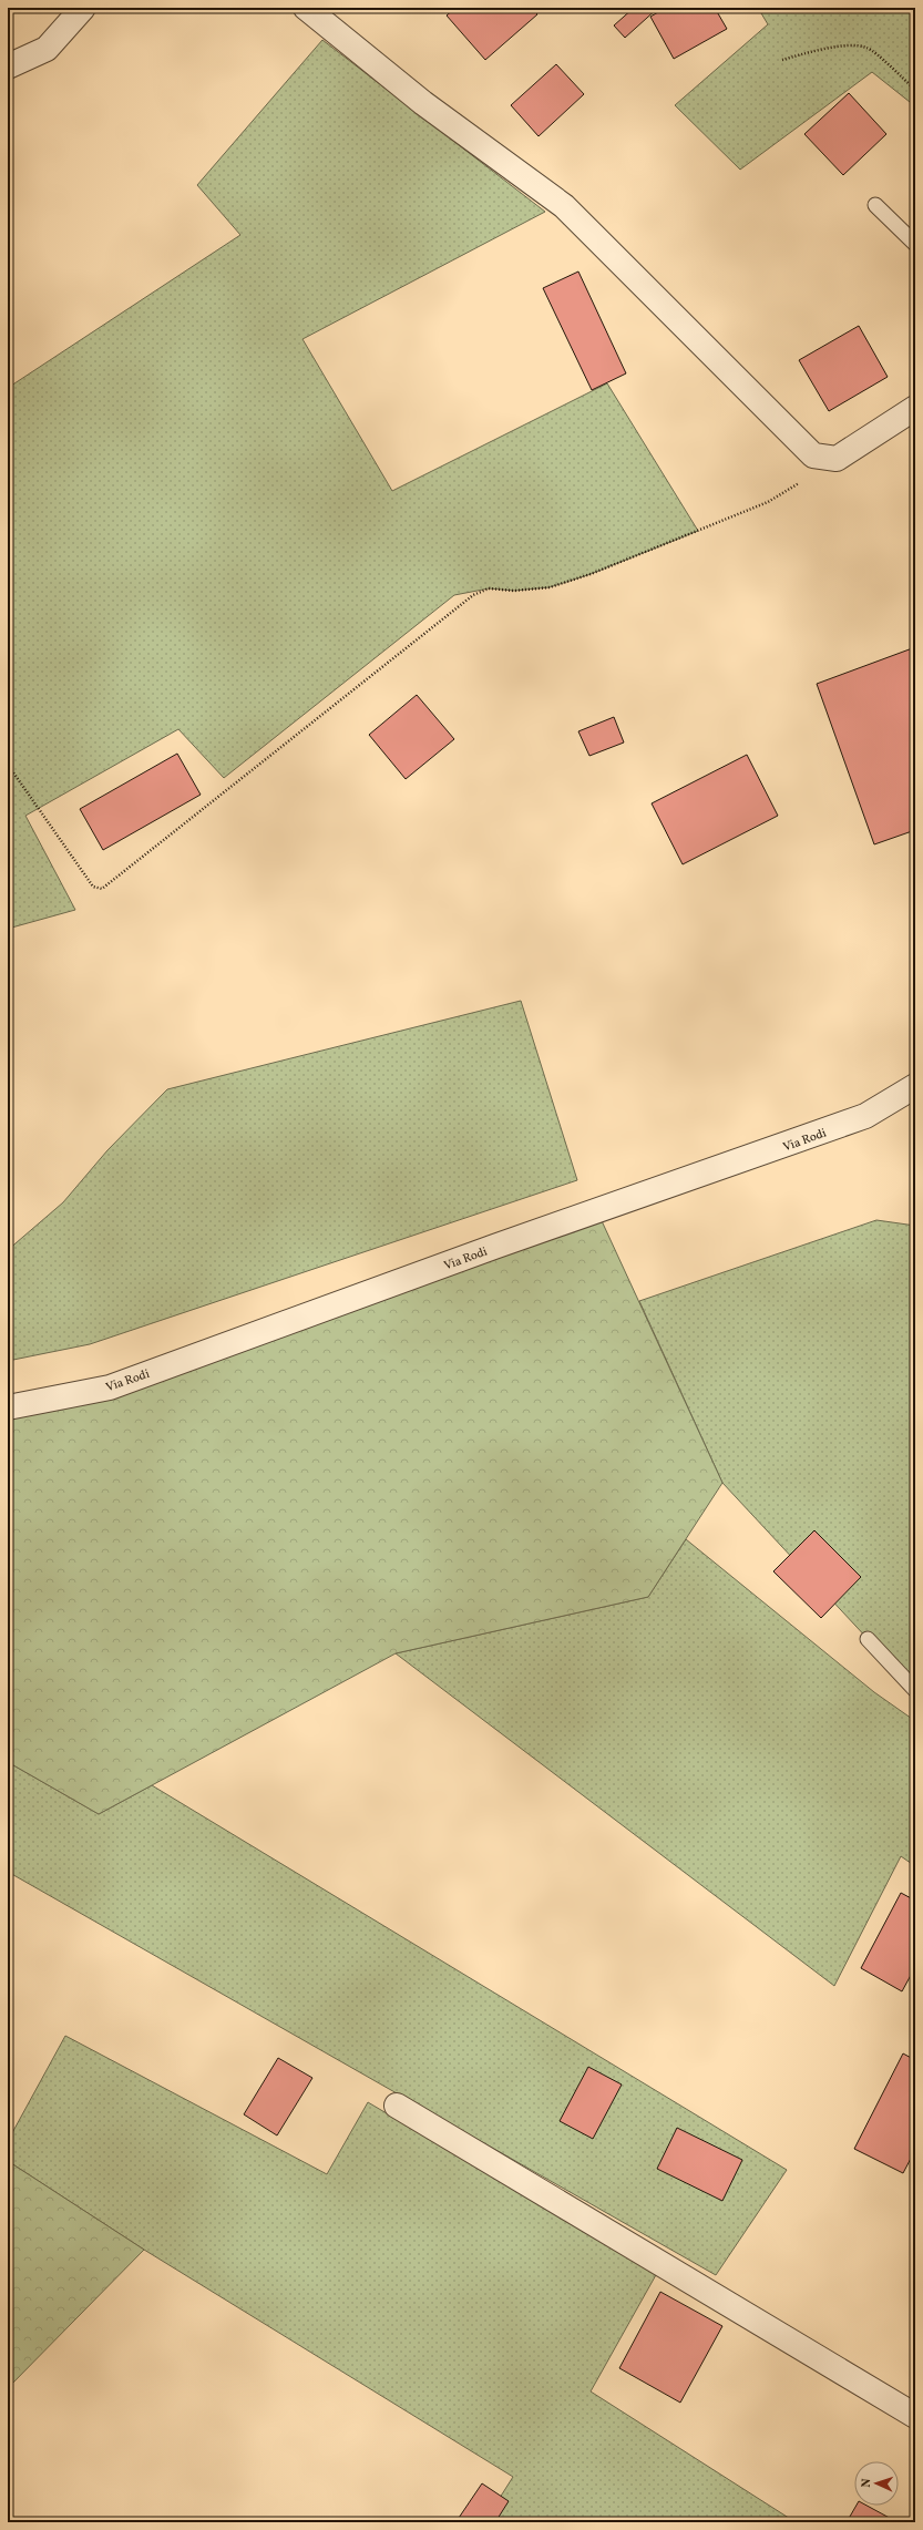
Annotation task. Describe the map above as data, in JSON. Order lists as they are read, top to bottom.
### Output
{
  "streets": {
    "street": ["Via Rodi"]
  },
  "north": "left"
}
